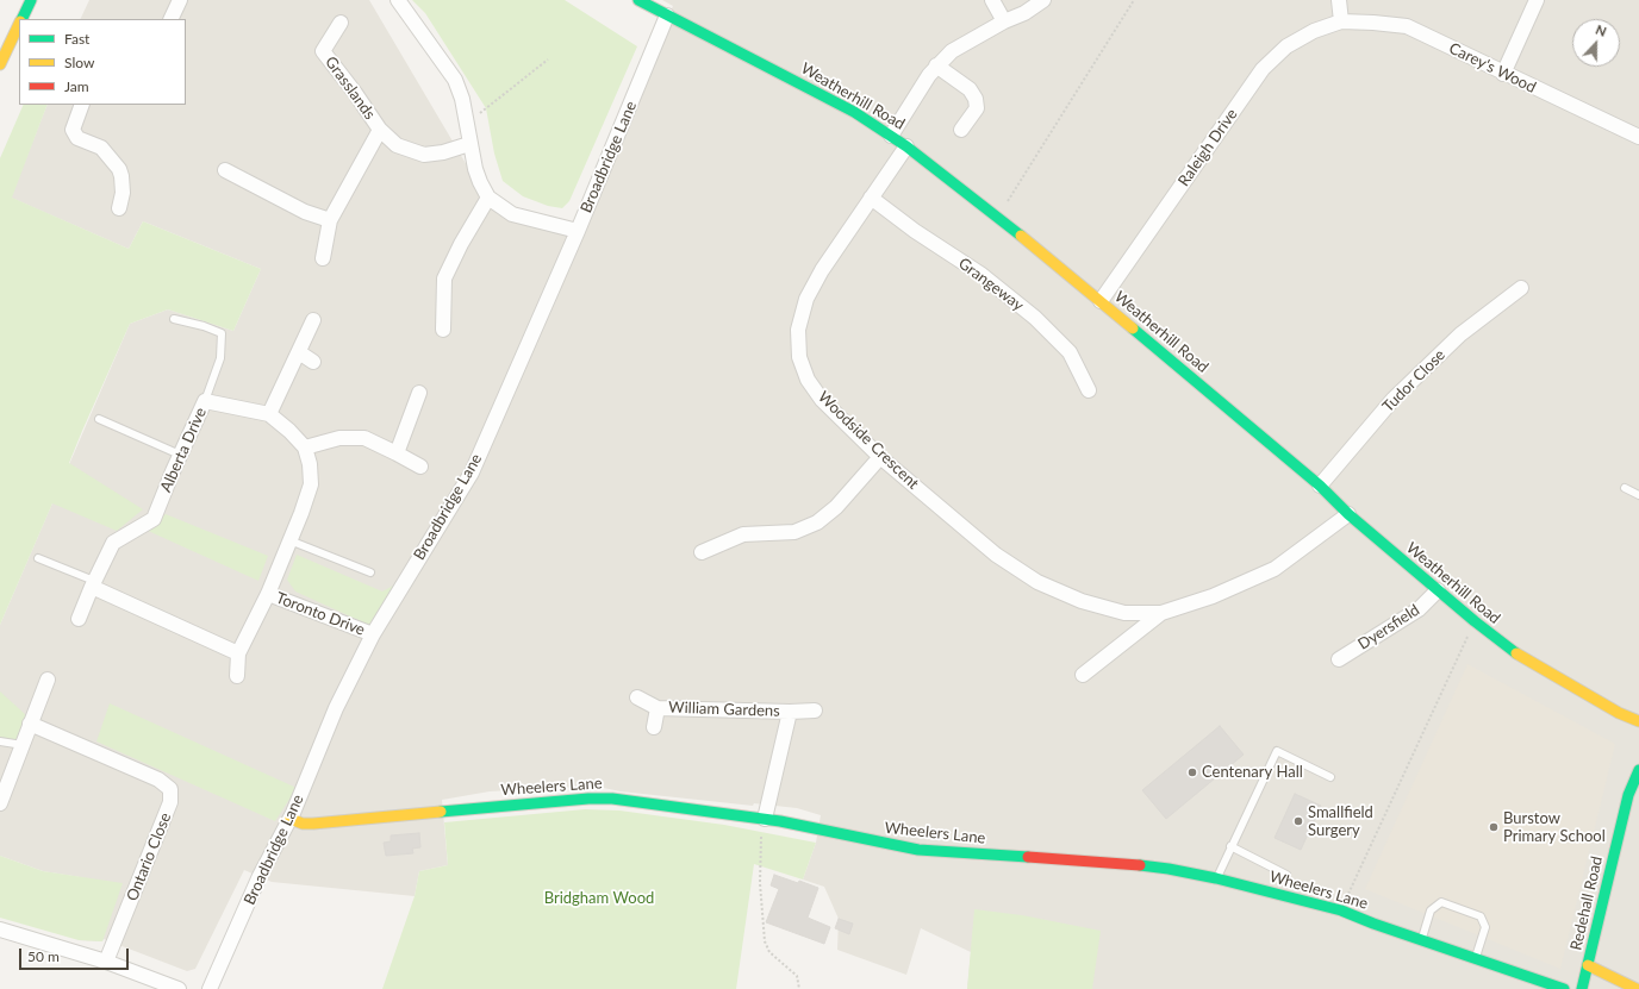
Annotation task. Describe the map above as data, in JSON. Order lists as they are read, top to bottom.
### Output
{
  "streets": {
    "main road": ["Weatherhill Road", "Wheelers Lane", "Redehall Road"],
    "street": [
      "Carey's Wood",
      "Grasslands",
      "Raleigh Drive",
      "Broadbridge Lane",
      "Grangeway",
      "Tudor Close",
      "Woodside Crescent",
      "Alberta Drive",
      "Toronto Drive",
      "Dyersfield",
      "William Gardens",
      "Ontario Close"
    ]
  },
  "crossings": [
    ["Carey's Wood", "Raleigh Drive"],
    ["Weatherhill Road", "Raleigh Drive"],
    ["Weatherhill Road", "Broadbridge Lane"],
    ["Weatherhill Road", "Tudor Close"],
    ["Weatherhill Road", "Woodside Crescent"],
    ["Weatherhill Road", "Dyersfield"],
    ["Broadbridge Lane", "Toronto Drive"],
    ["Broadbridge Lane", "Wheelers Lane"],
    ["Grangeway", "Woodside Crescent"],
    ["William Gardens", "Wheelers Lane"]
  ],
  "parks": ["Bridgham Wood"],
  "places": ["Centenary Hall", "Smallfield Surgery", "Burstow Primary School"],
  "legend": ["Fast", "Slow", "Jam"],
  "scale_bar": "50 m",
  "north": "top"
}
